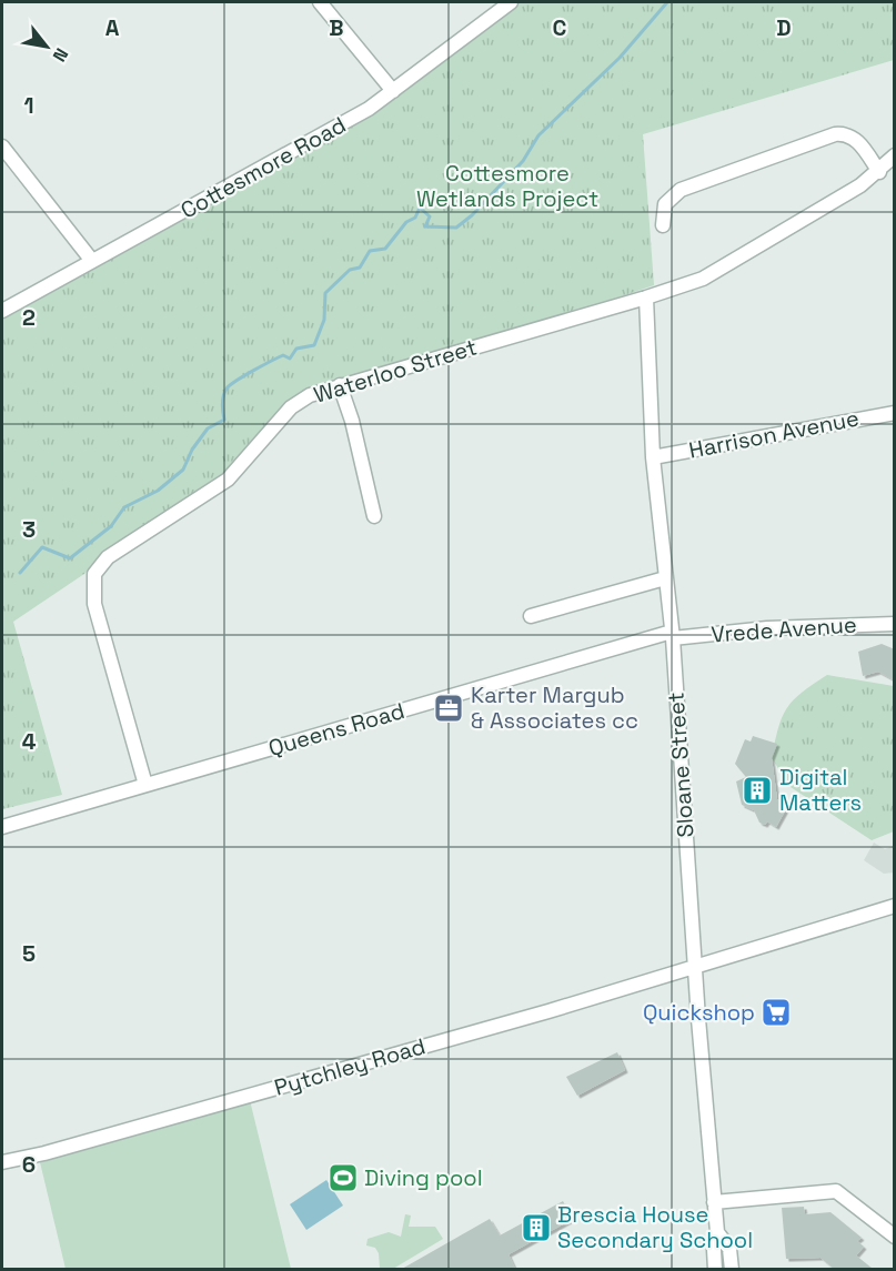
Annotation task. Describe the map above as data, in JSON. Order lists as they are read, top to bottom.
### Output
{
  "streets": {
    "street": [
      "Cottesmore Road",
      "Waterloo Street",
      "Harrison Avenue",
      "Vrede Avenue",
      "Queens Road",
      "Sloane Street",
      "Pytchley Road"
    ]
  },
  "crossings": [
    ["Waterloo Street", "Queens Road"],
    ["Waterloo Street", "Sloane Street"],
    ["Harrison Avenue", "Sloane Street"],
    ["Vrede Avenue", "Queens Road"],
    ["Vrede Avenue", "Sloane Street"],
    ["Queens Road", "Sloane Street"],
    ["Sloane Street", "Pytchley Road"]
  ],
  "parks": ["Cottesmore Wetlands Project"],
  "places": {
    "office": ["Karter Margub & Associates cc"],
    "building": ["Digital Matters", "Brescia House Secondary School"],
    "supermarket": ["Quickshop"],
    "sports": ["Diving pool"]
  },
  "north": "bottom right",
  "grid": {
    "columns": [
      "A",
      "B",
      "C",
      "D"
    ],
    "rows": [
      "1",
      "2",
      "3",
      "4",
      "5",
      "6"
    ]
  }
}
